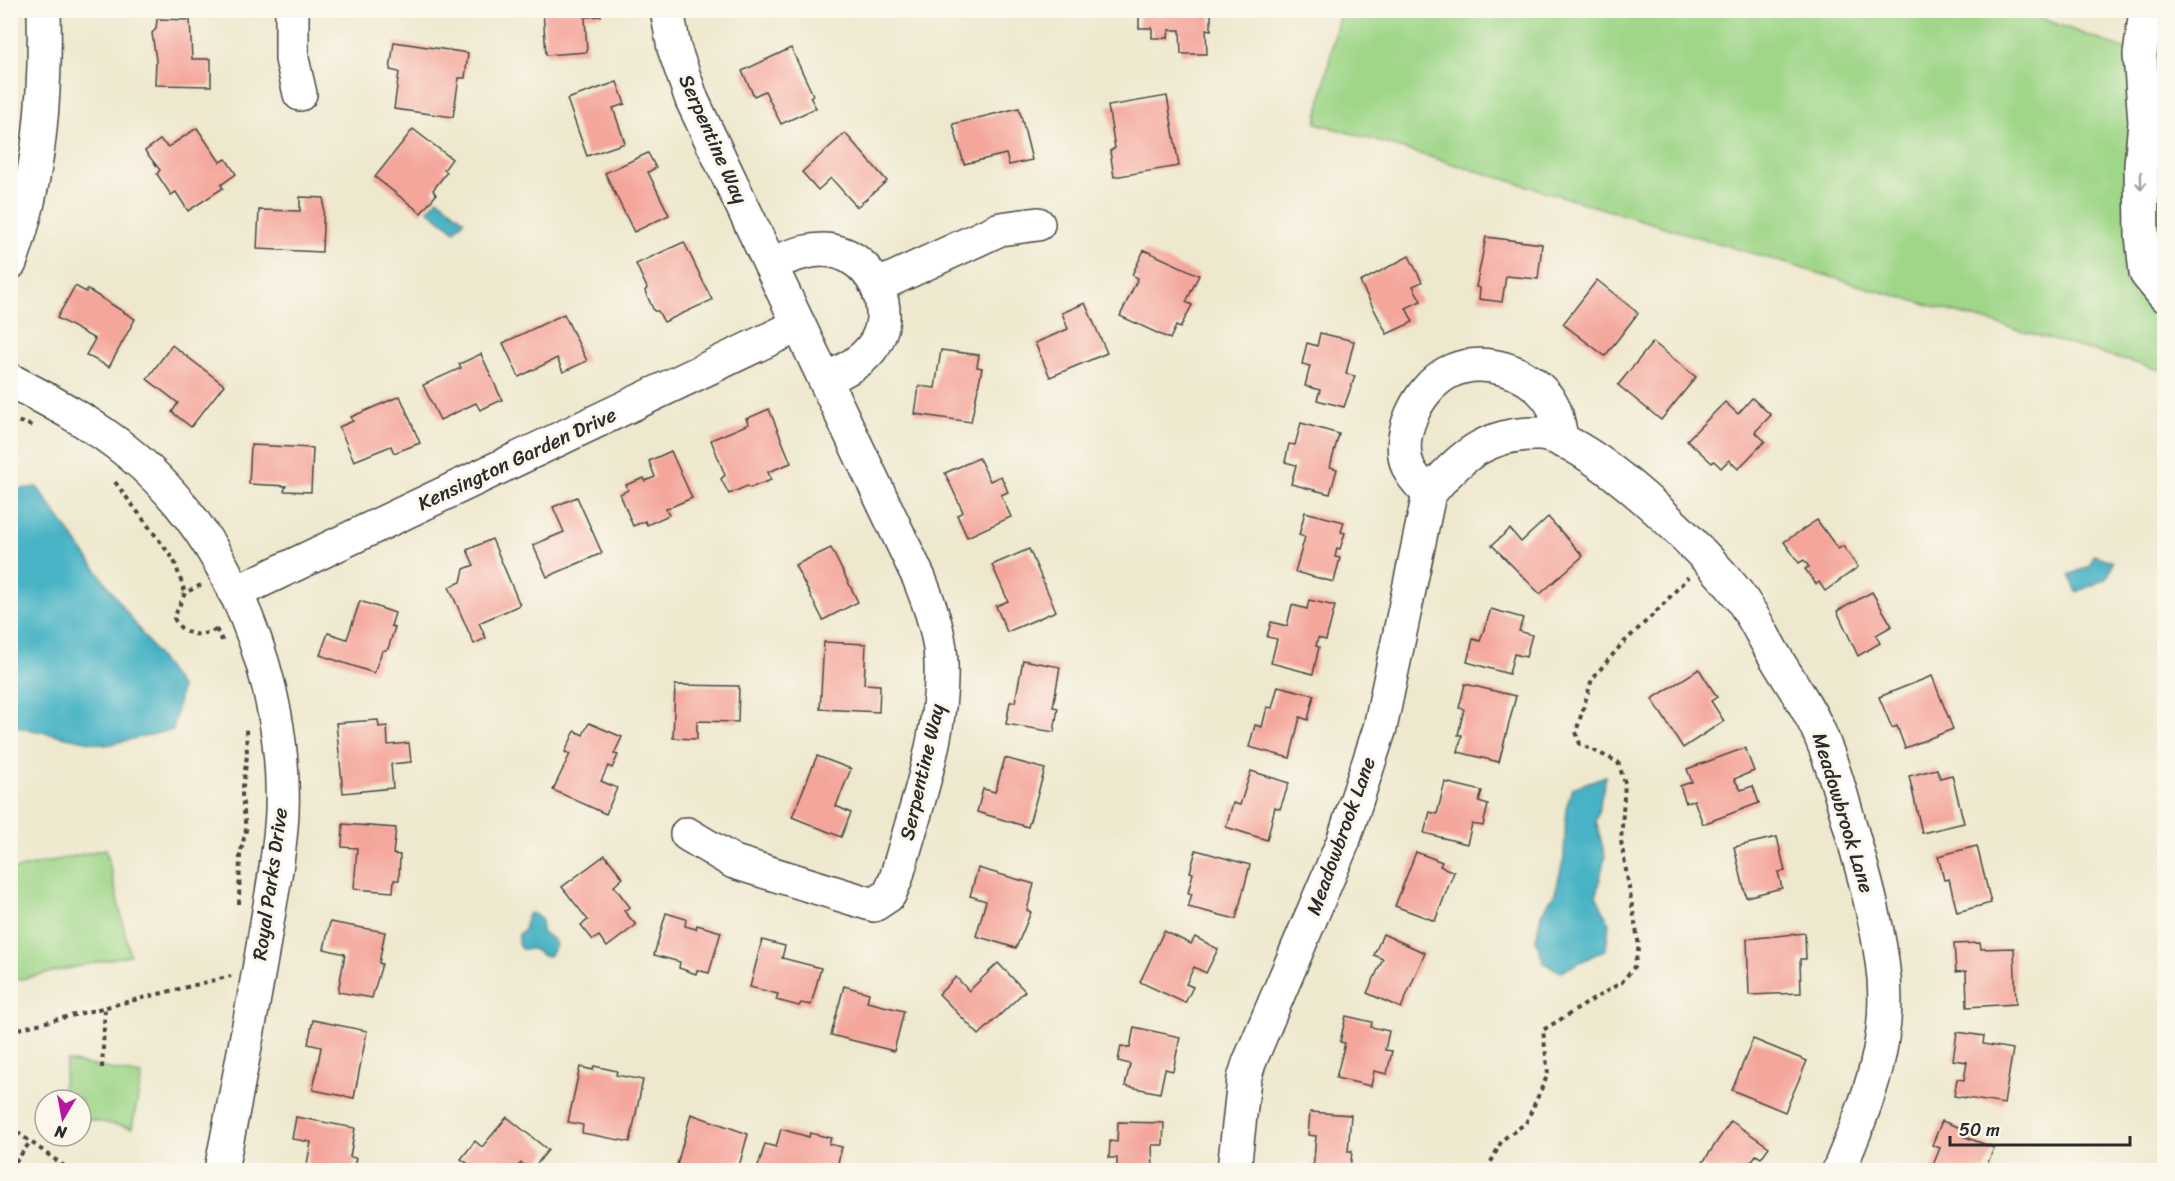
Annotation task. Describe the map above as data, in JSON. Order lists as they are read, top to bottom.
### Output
{
  "streets": {
    "street": [
      "Serpentine Way",
      "Kensington Garden Drive",
      "Meadowbrook Lane",
      "Royal Parks Drive"
    ]
  },
  "crossings": [
    ["Serpentine Way", "Kensington Garden Drive"],
    ["Kensington Garden Drive", "Royal Parks Drive"]
  ],
  "scale_bar": "50 m",
  "north": "bottom"
}
